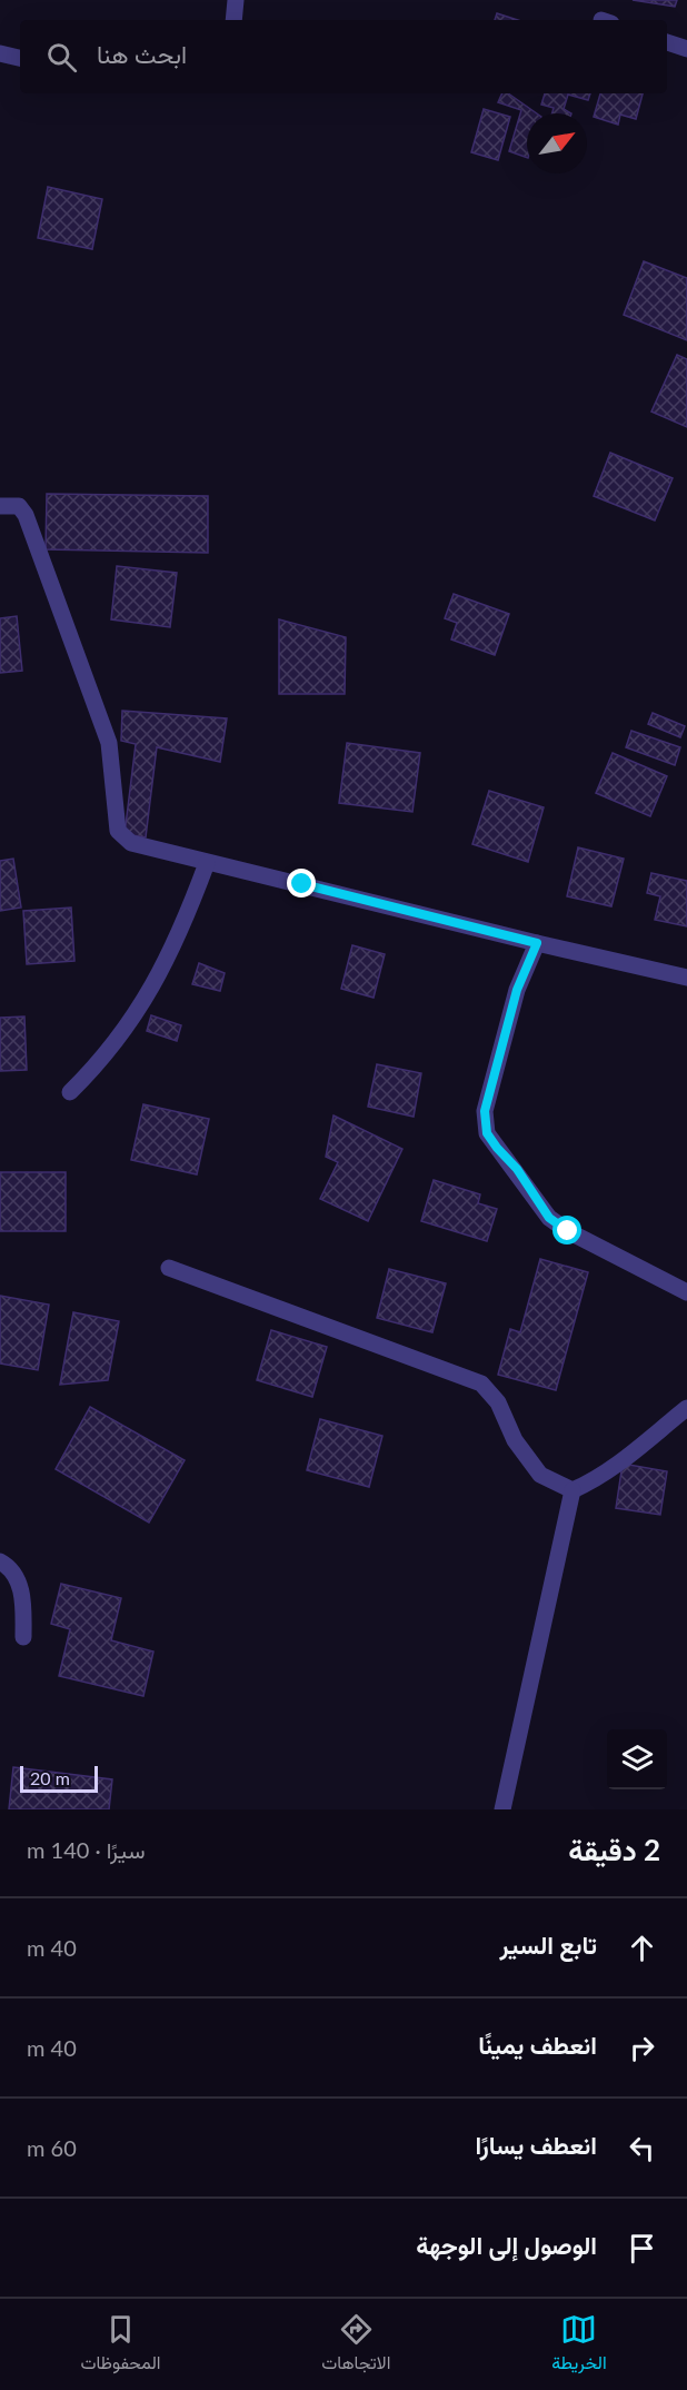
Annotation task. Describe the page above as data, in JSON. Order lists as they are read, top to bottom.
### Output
{
  "scale_bar": "20 m",
  "north": "top right",
  "page": {
    "search": "ابحث هنا",
    "scale": "20 m",
    "heading": ["2 دقيقة", "سيرًا · 140 m"],
    "list": [
      ["تابع السير", "40 m"],
      ["انعطف يمينًا", "40 m"],
      ["انعطف يسارًا", "60 m"],
      "الوصول إلى الوجهة"
    ],
    "nav": ["الخريطة", "الاتجاهات", "المحفوظات"]
  }
}
